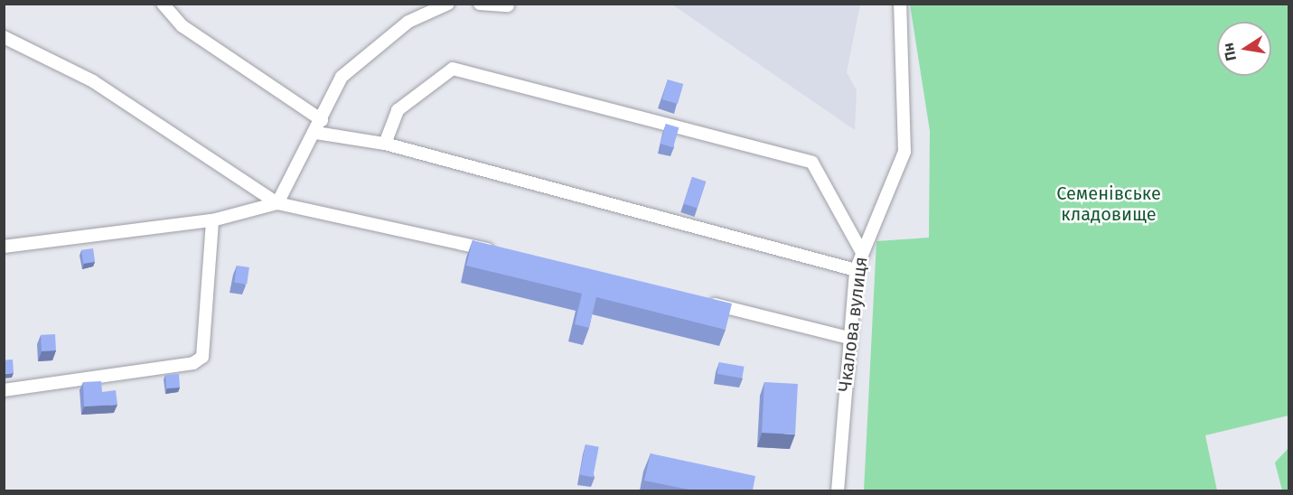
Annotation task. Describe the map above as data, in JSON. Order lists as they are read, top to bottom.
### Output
{
  "streets": {
    "street": ["Чкалова вулиця"]
  },
  "parks": ["Семенівське кладовище"],
  "north": "left"
}
